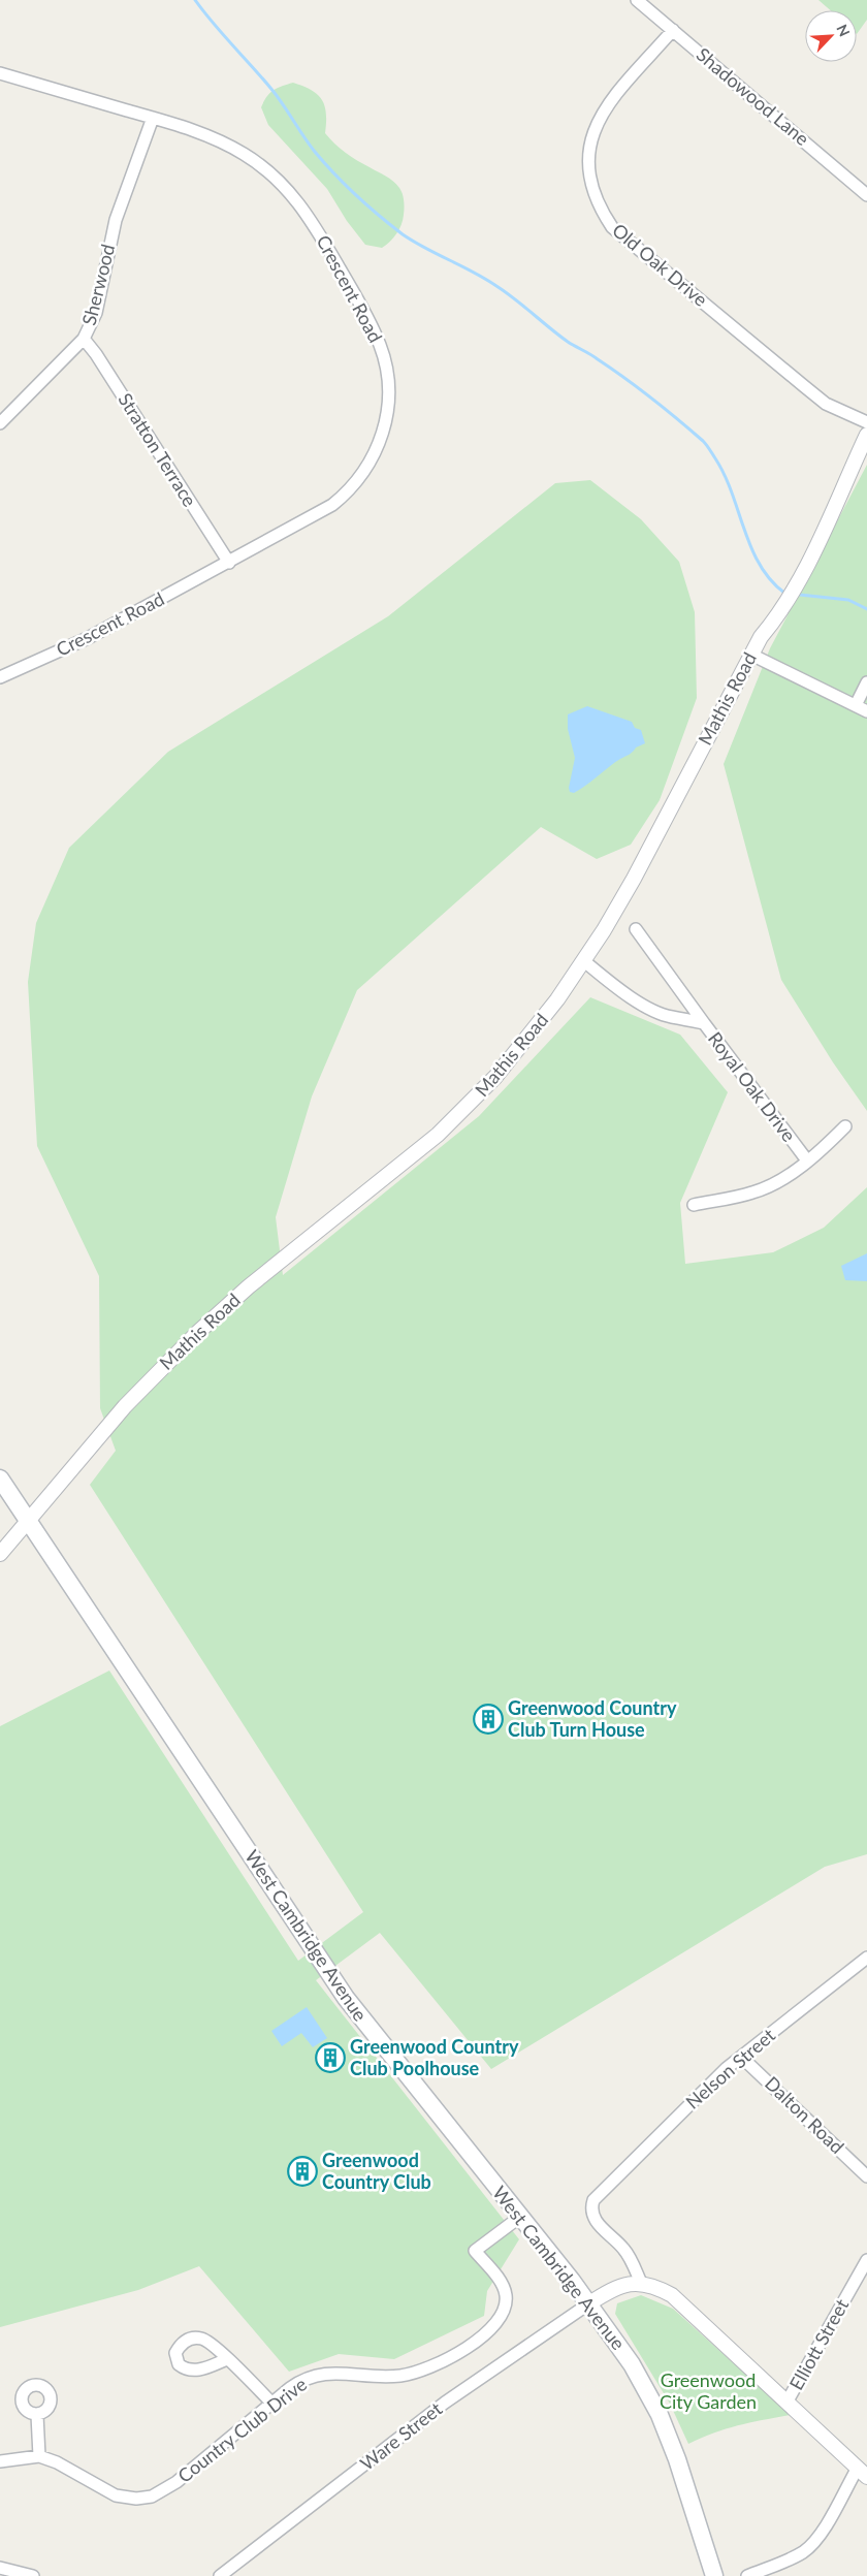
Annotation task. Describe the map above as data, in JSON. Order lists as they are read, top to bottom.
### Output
{
  "streets": {
    "main road": ["West Cambridge Avenue"],
    "street": [
      "Shadowood Lane",
      "Old Oak Drive",
      "Sherwood",
      "Crescent Road",
      "Stratton Terrace",
      "Mathis Road",
      "Royal Oak Drive",
      "Nelson Street",
      "Dalton Road",
      "Elliott Street",
      "Country Club Drive",
      "Ware Street"
    ]
  },
  "crossings": [
    ["Shadowood Lane", "Old Oak Drive"],
    ["Sherwood", "Crescent Road"],
    ["Sherwood", "Stratton Terrace"],
    ["Crescent Road", "Stratton Terrace"],
    ["Mathis Road", "Royal Oak Drive"],
    ["Mathis Road", "West Cambridge Avenue"],
    ["West Cambridge Avenue", "Country Club Drive"],
    ["West Cambridge Avenue", "Ware Street"],
    ["Nelson Street", "Dalton Road"]
  ],
  "parks": ["Greenwood City Garden"],
  "places": {
    "building": ["Greenwood Country Club Turn House", "Greenwood Country Club Poolhouse", "Greenwood Country Club"]
  },
  "north": "top right"
}
